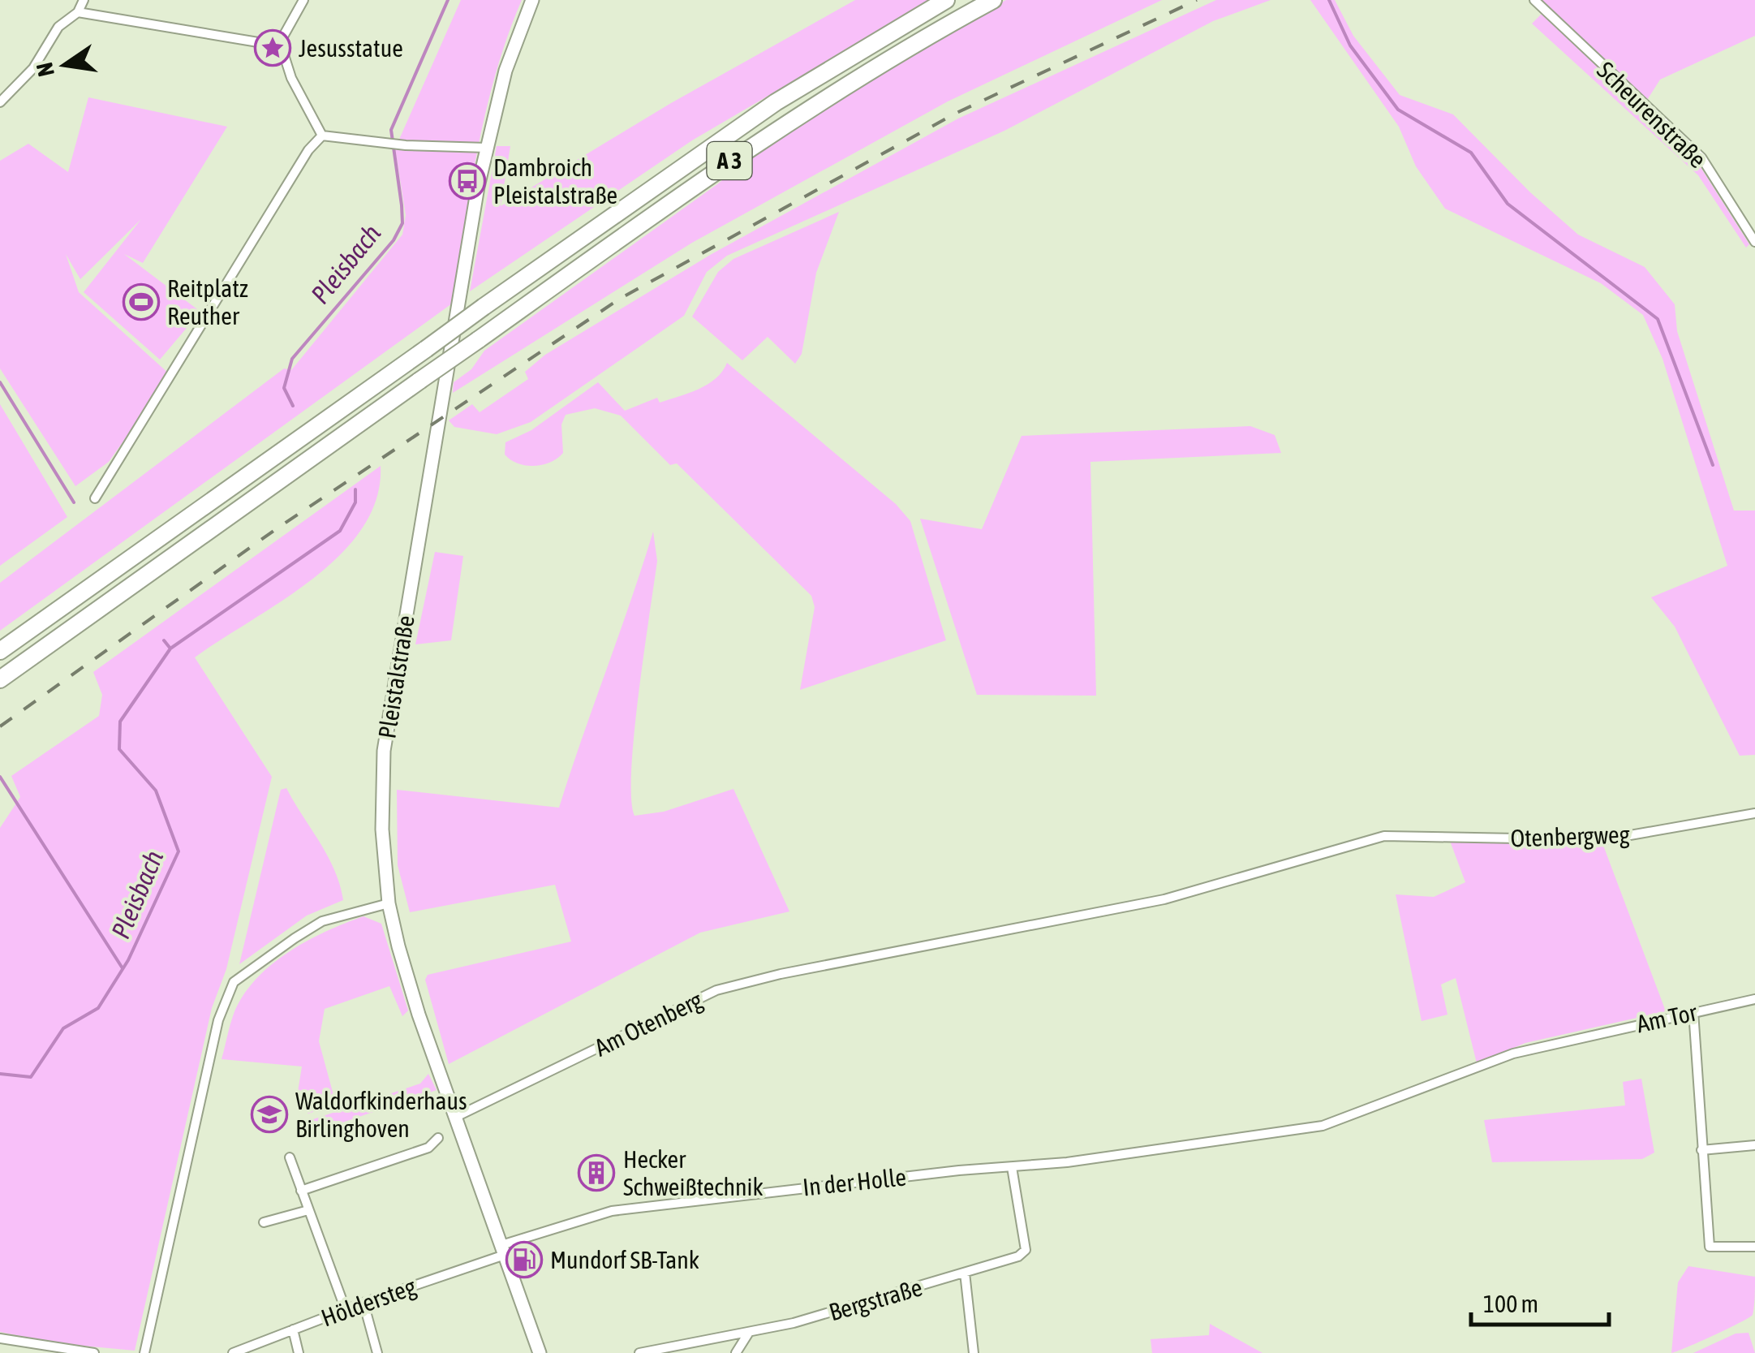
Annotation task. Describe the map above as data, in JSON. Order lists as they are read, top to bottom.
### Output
{
  "streets": {
    "highway": ["A 3"],
    "main road": ["Pleistalstraße"],
    "street": [
      "Scheurenstraße",
      "Otenbergweg",
      "Am Tor",
      "Am Otenberg",
      "In der Holle",
      "Bergstraße",
      "Höldersteg"
    ]
  },
  "crossings": [
    ["Pleistalstraße", "Am Otenberg"],
    ["Pleistalstraße", "In der Holle"],
    ["Pleistalstraße", "Höldersteg"],
    ["Otenbergweg", "Am Otenberg"],
    ["Am Tor", "In der Holle"],
    ["In der Holle", "Bergstraße"],
    ["In der Holle", "Höldersteg"]
  ],
  "water": ["Pleisbach"],
  "places": {
    "place": ["Jesusstatue"],
    "bus stop": ["Dambroich Pleistalstraße"],
    "sports": ["Reitplatz Reuther"],
    "school or university": ["Waldorfkinderhaus Birlinghoven"],
    "building": ["Hecker Schweißtechnik"],
    "fuel station": ["Mundorf SB-Tank"]
  },
  "scale_bar": "100 m",
  "north": "left"
}
